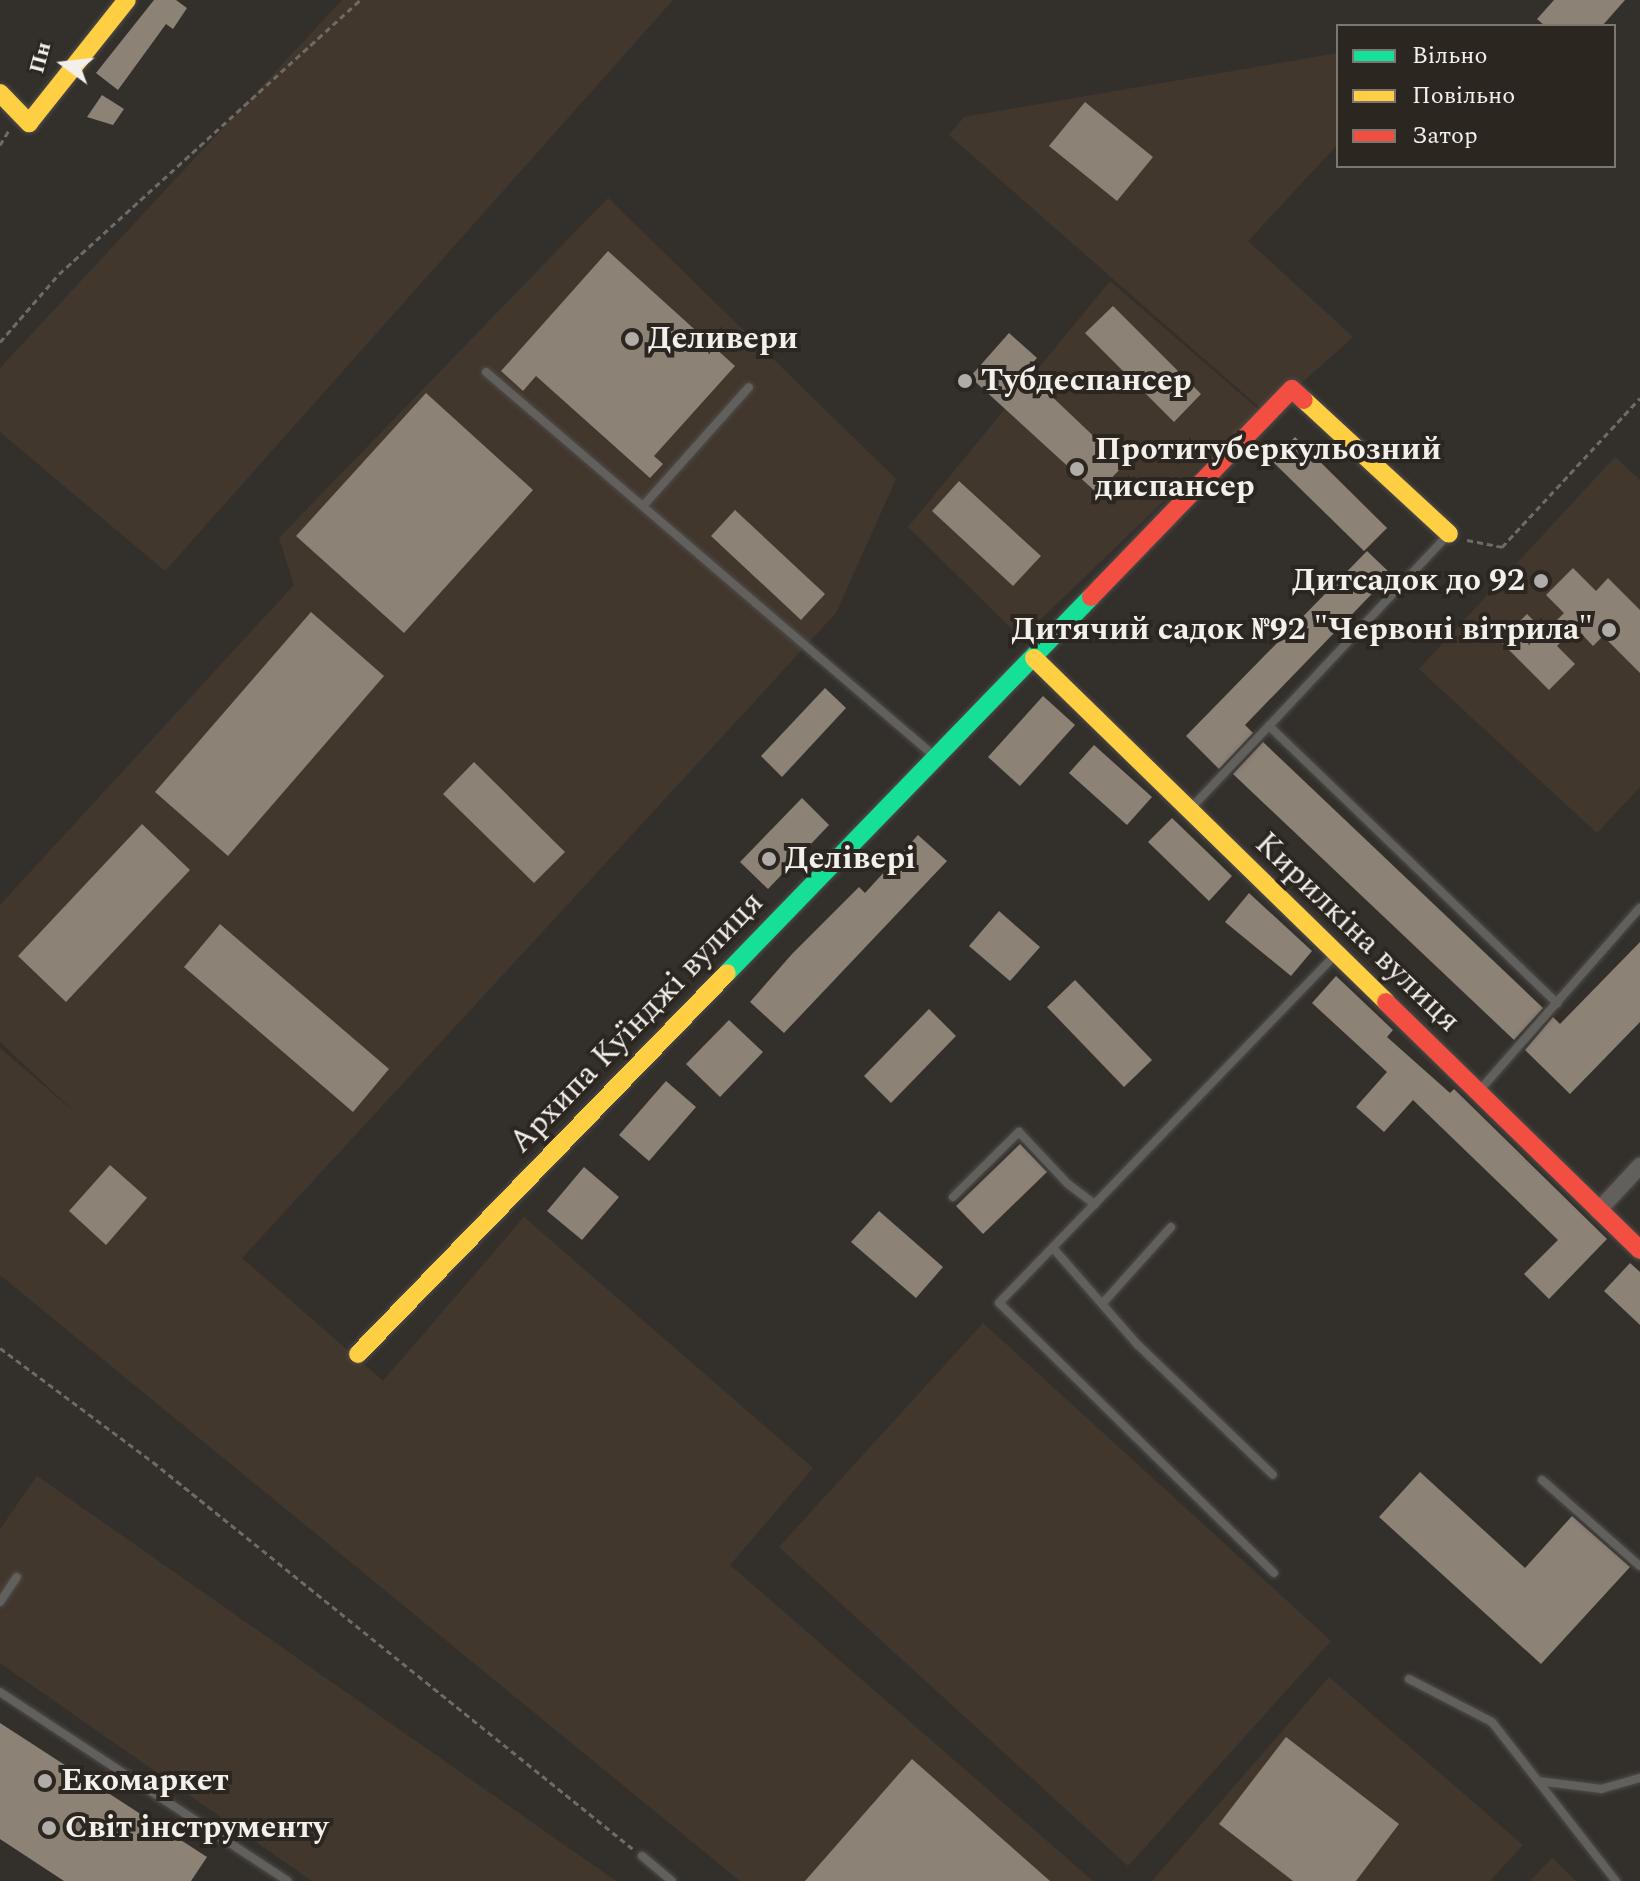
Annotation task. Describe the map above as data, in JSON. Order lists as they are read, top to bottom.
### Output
{
  "streets": {
    "street": ["Кирилкіна вулиця", "Архипа Куїнджі вулиця"]
  },
  "crossings": [
    ["Кирилкіна вулиця", "Архипа Куїнджі вулиця"]
  ],
  "places": [
    "Деливери",
    "Тубдеспансер",
    "Протитуберкульозний диспансер",
    "Дитсадок до 92",
    "Дитячий садок №92 \"Червонi вiтрила\"",
    "Делівері",
    "Екомаркет",
    "Світ інструменту"
  ],
  "legend": ["Вільно", "Повільно", "Затор"],
  "north": "left"
}
